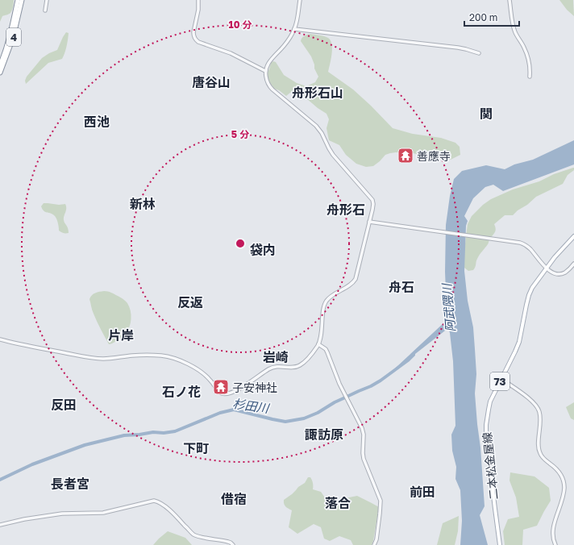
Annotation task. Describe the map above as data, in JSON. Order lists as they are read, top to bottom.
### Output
{
  "streets": {
    "highway": ["4"],
    "main road": ["73", "二本松金屋線"]
  },
  "districts": [
    "唐谷山",
    "舟形石山",
    "関",
    "西池",
    "新林",
    "舟形石",
    "袋内",
    "舟石",
    "反返",
    "片岸",
    "岩崎",
    "石ノ花",
    "反田",
    "諏訪原",
    "下町",
    "長者宮",
    "前田",
    "借宿",
    "落合"
  ],
  "water": ["阿武隈川", "杉田川"],
  "places": {
    "temple": ["善應寺", "子安神社"]
  },
  "scale_bar": "200 m",
  "rings": ["10 分", "5 分"]
}
